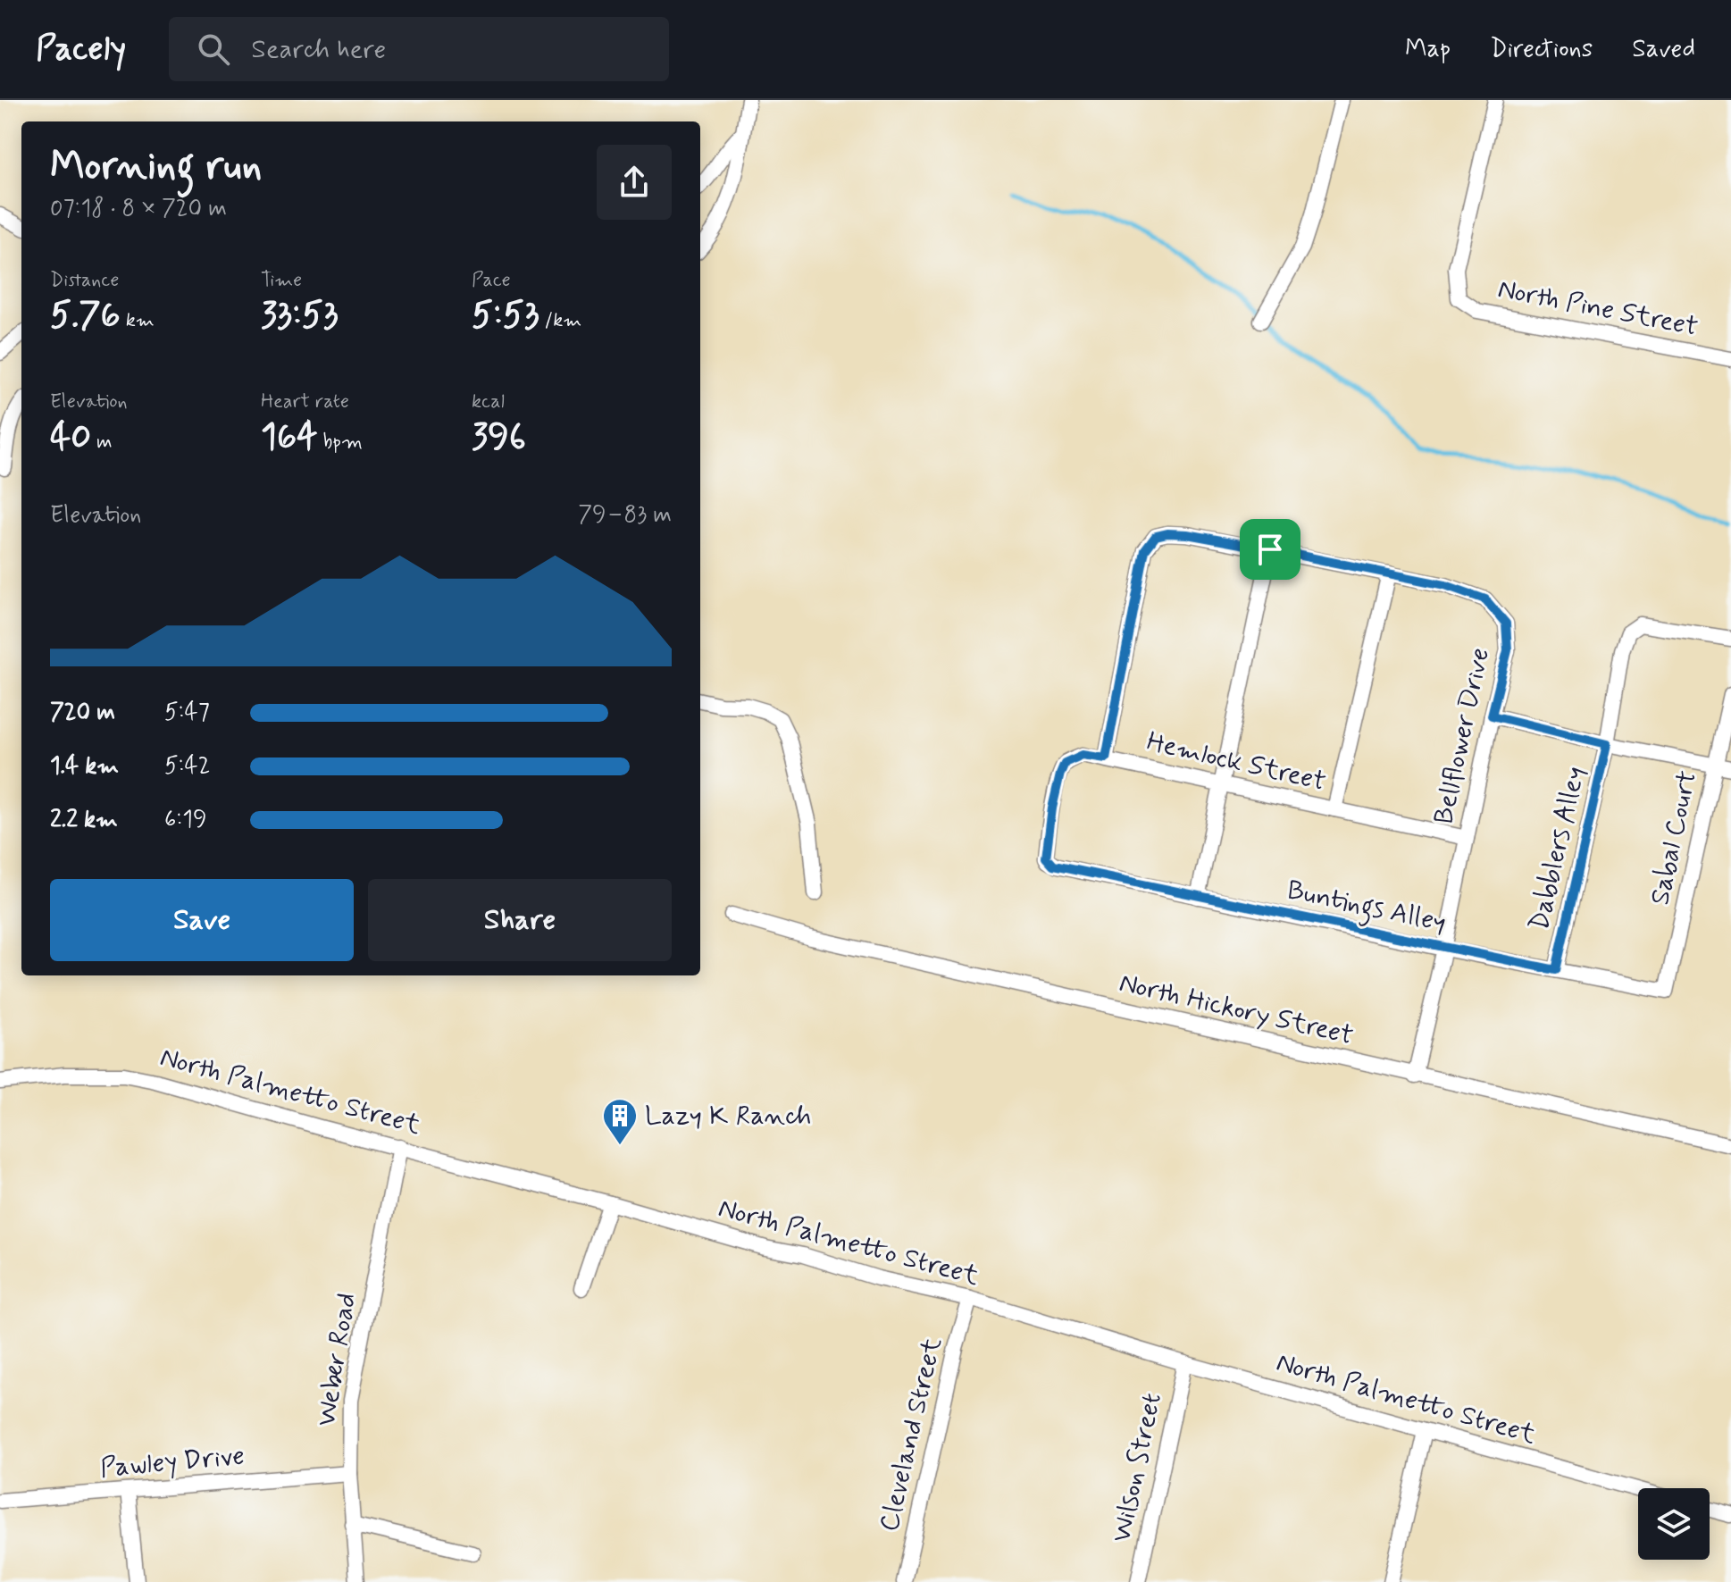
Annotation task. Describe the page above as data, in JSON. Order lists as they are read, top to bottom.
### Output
{
  "streets": {
    "street": [
      "North Pine Street",
      "Bellflower Drive",
      "Hemlock Street",
      "Sabal Court",
      "Dabblers Alley",
      "Buntings Alley",
      "North Hickory Street",
      "North Palmetto Street",
      "Weber Road",
      "Cleveland Street",
      "Pawley Drive",
      "Wilson Street"
    ]
  },
  "crossings": [
    ["Bellflower Drive", "Hemlock Street"],
    ["Bellflower Drive", "Buntings Alley"],
    ["Bellflower Drive", "North Hickory Street"],
    ["Hemlock Street", "Buntings Alley"],
    ["Sabal Court", "Buntings Alley"],
    ["Dabblers Alley", "Buntings Alley"],
    ["North Palmetto Street", "Weber Road"],
    ["North Palmetto Street", "Cleveland Street"],
    ["North Palmetto Street", "Wilson Street"],
    ["Weber Road", "Pawley Drive"]
  ],
  "places": {
    "building": ["Lazy K Ranch"]
  },
  "page": {
    "header": "Pacely",
    "search": "Search here",
    "nav": ["Map", "Directions", "Saved"],
    "heading": ["Morning run", "07:18 · 8 × 720 m"],
    "stats": [
      ["Distance", "5.76 km"],
      ["Time", "33:53"],
      ["Pace", "5:53 /km"],
      ["Elevation", "40 m"],
      ["Heart rate", "164 bpm"],
      ["kcal", "396"]
    ],
    "chart": ["Elevation", "79–83 m"],
    "list": [
      {
        "name": "720 m",
        "note": "5:47"
      },
      {
        "name": "1.4 km",
        "note": "5:42"
      },
      {
        "name": "2.2 km",
        "note": "6:19"
      }
    ],
    "buttons": ["Save", "Share"]
  }
}
